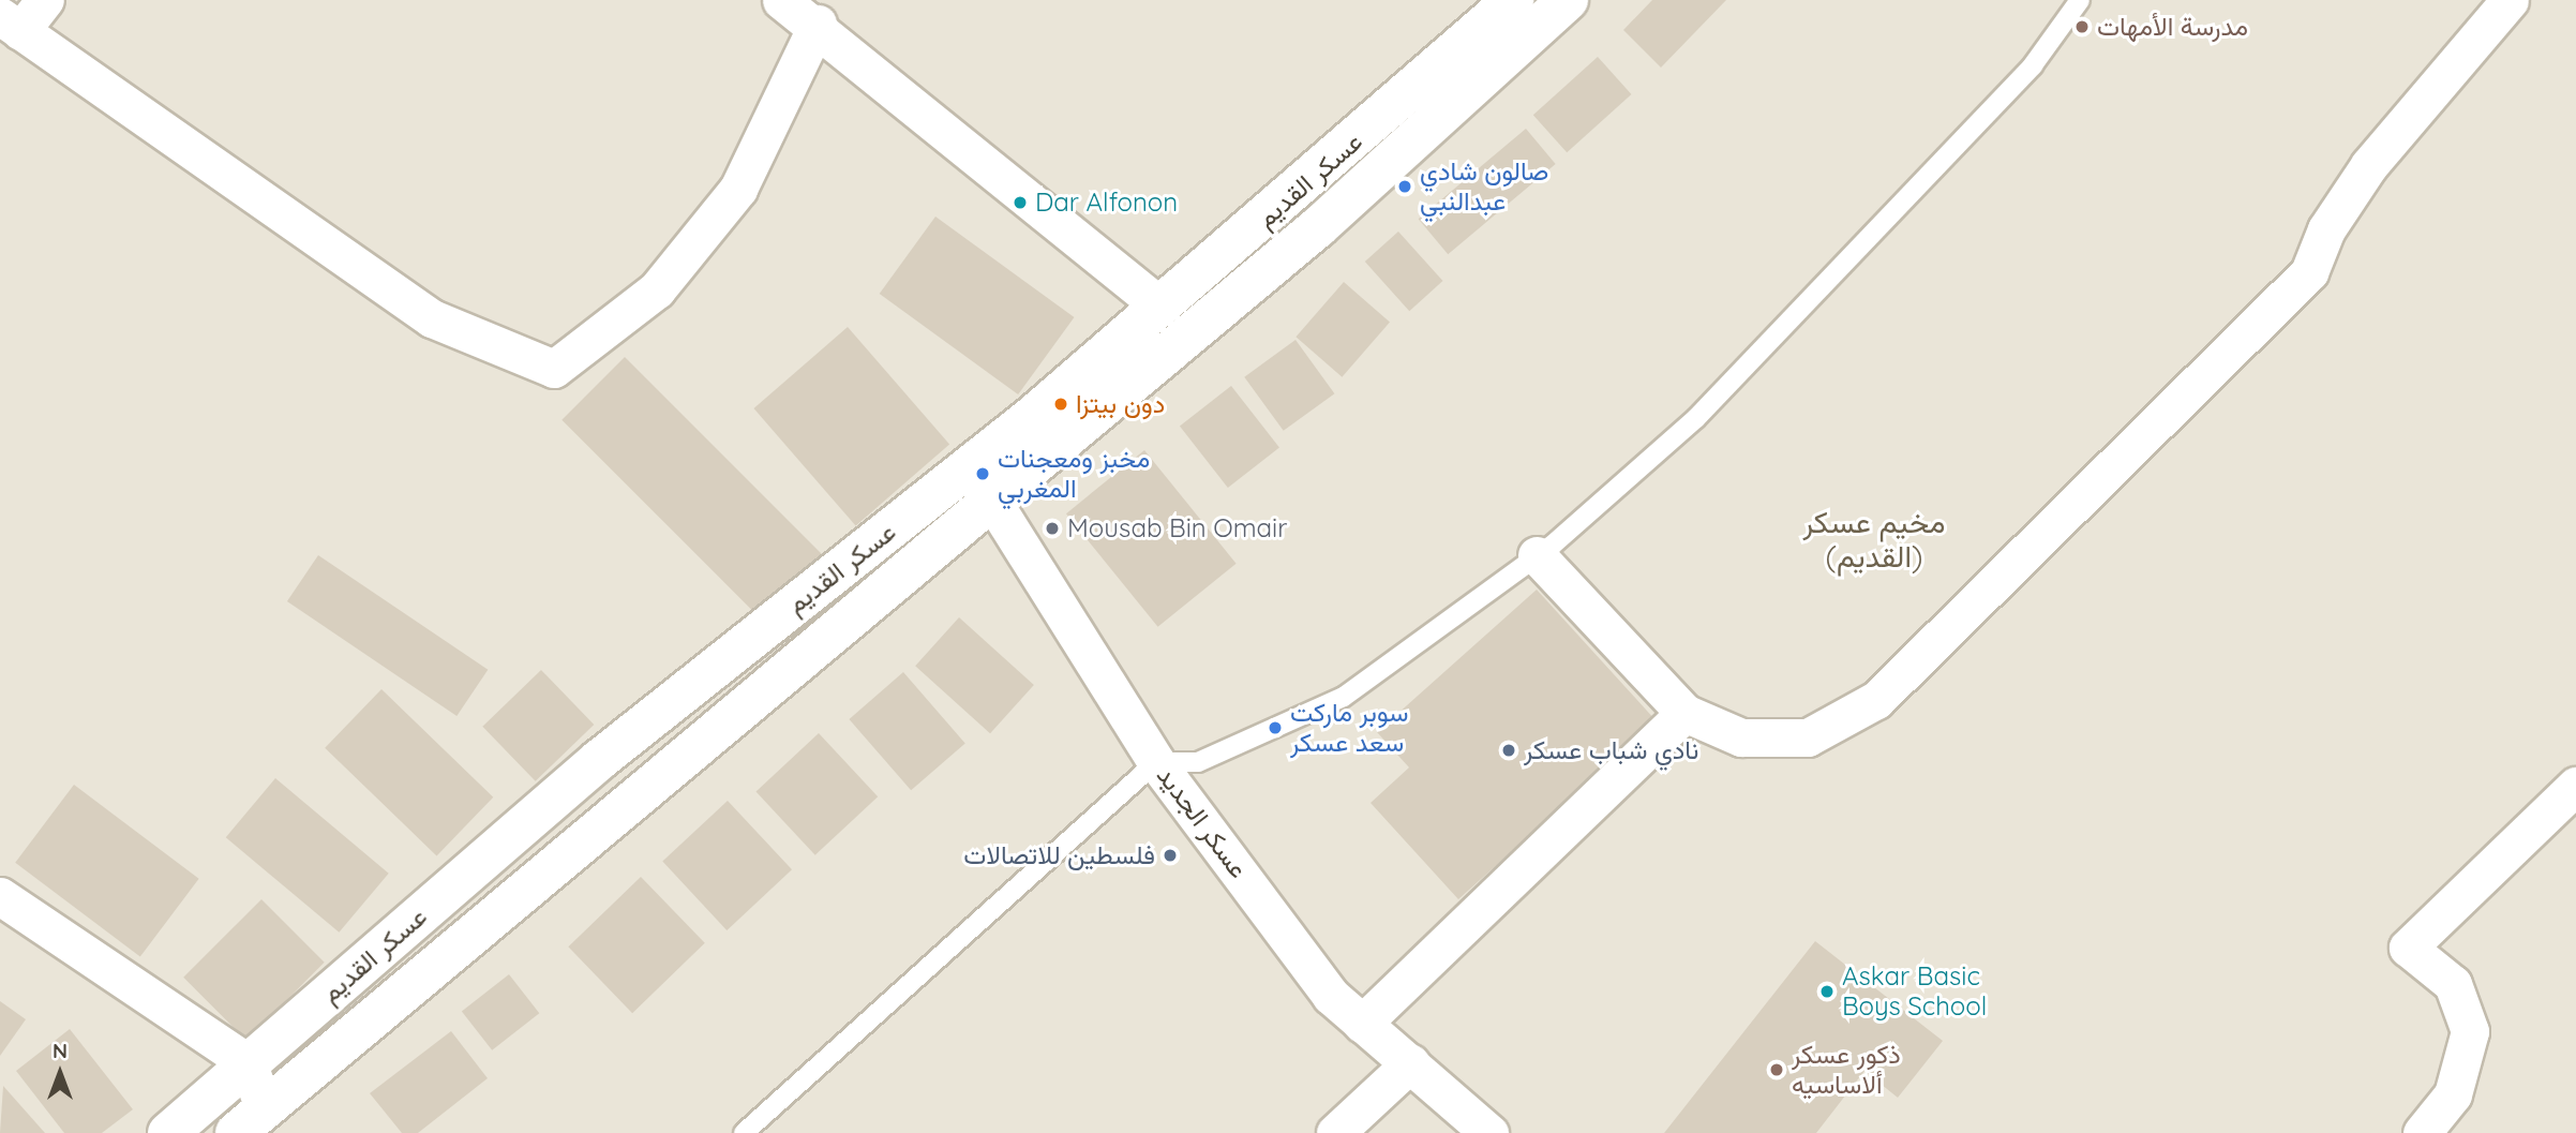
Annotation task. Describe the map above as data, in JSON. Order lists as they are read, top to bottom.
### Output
{
  "streets": {
    "street": ["عسكر القديم", "عسكر الجديد"]
  },
  "crossings": [
    ["عسكر القديم", "عسكر الجديد"]
  ],
  "districts": ["مخيم عسكر (القديم)"],
  "places": [
    "مدرسة الأمهات",
    "صالون شادي عبدالنبي",
    "Dar Alfonon",
    "دون بيتزا",
    "مخبز ومعجنات المغربي",
    "Mousab Bin Omair",
    "سوبر ماركت سعد عسكر",
    "نادي شباب عسكر",
    "فلسطين للاتصالات",
    "Askar Basic Boys School",
    "ذكور عسكر ألاساسيه"
  ],
  "north": "top"
}
